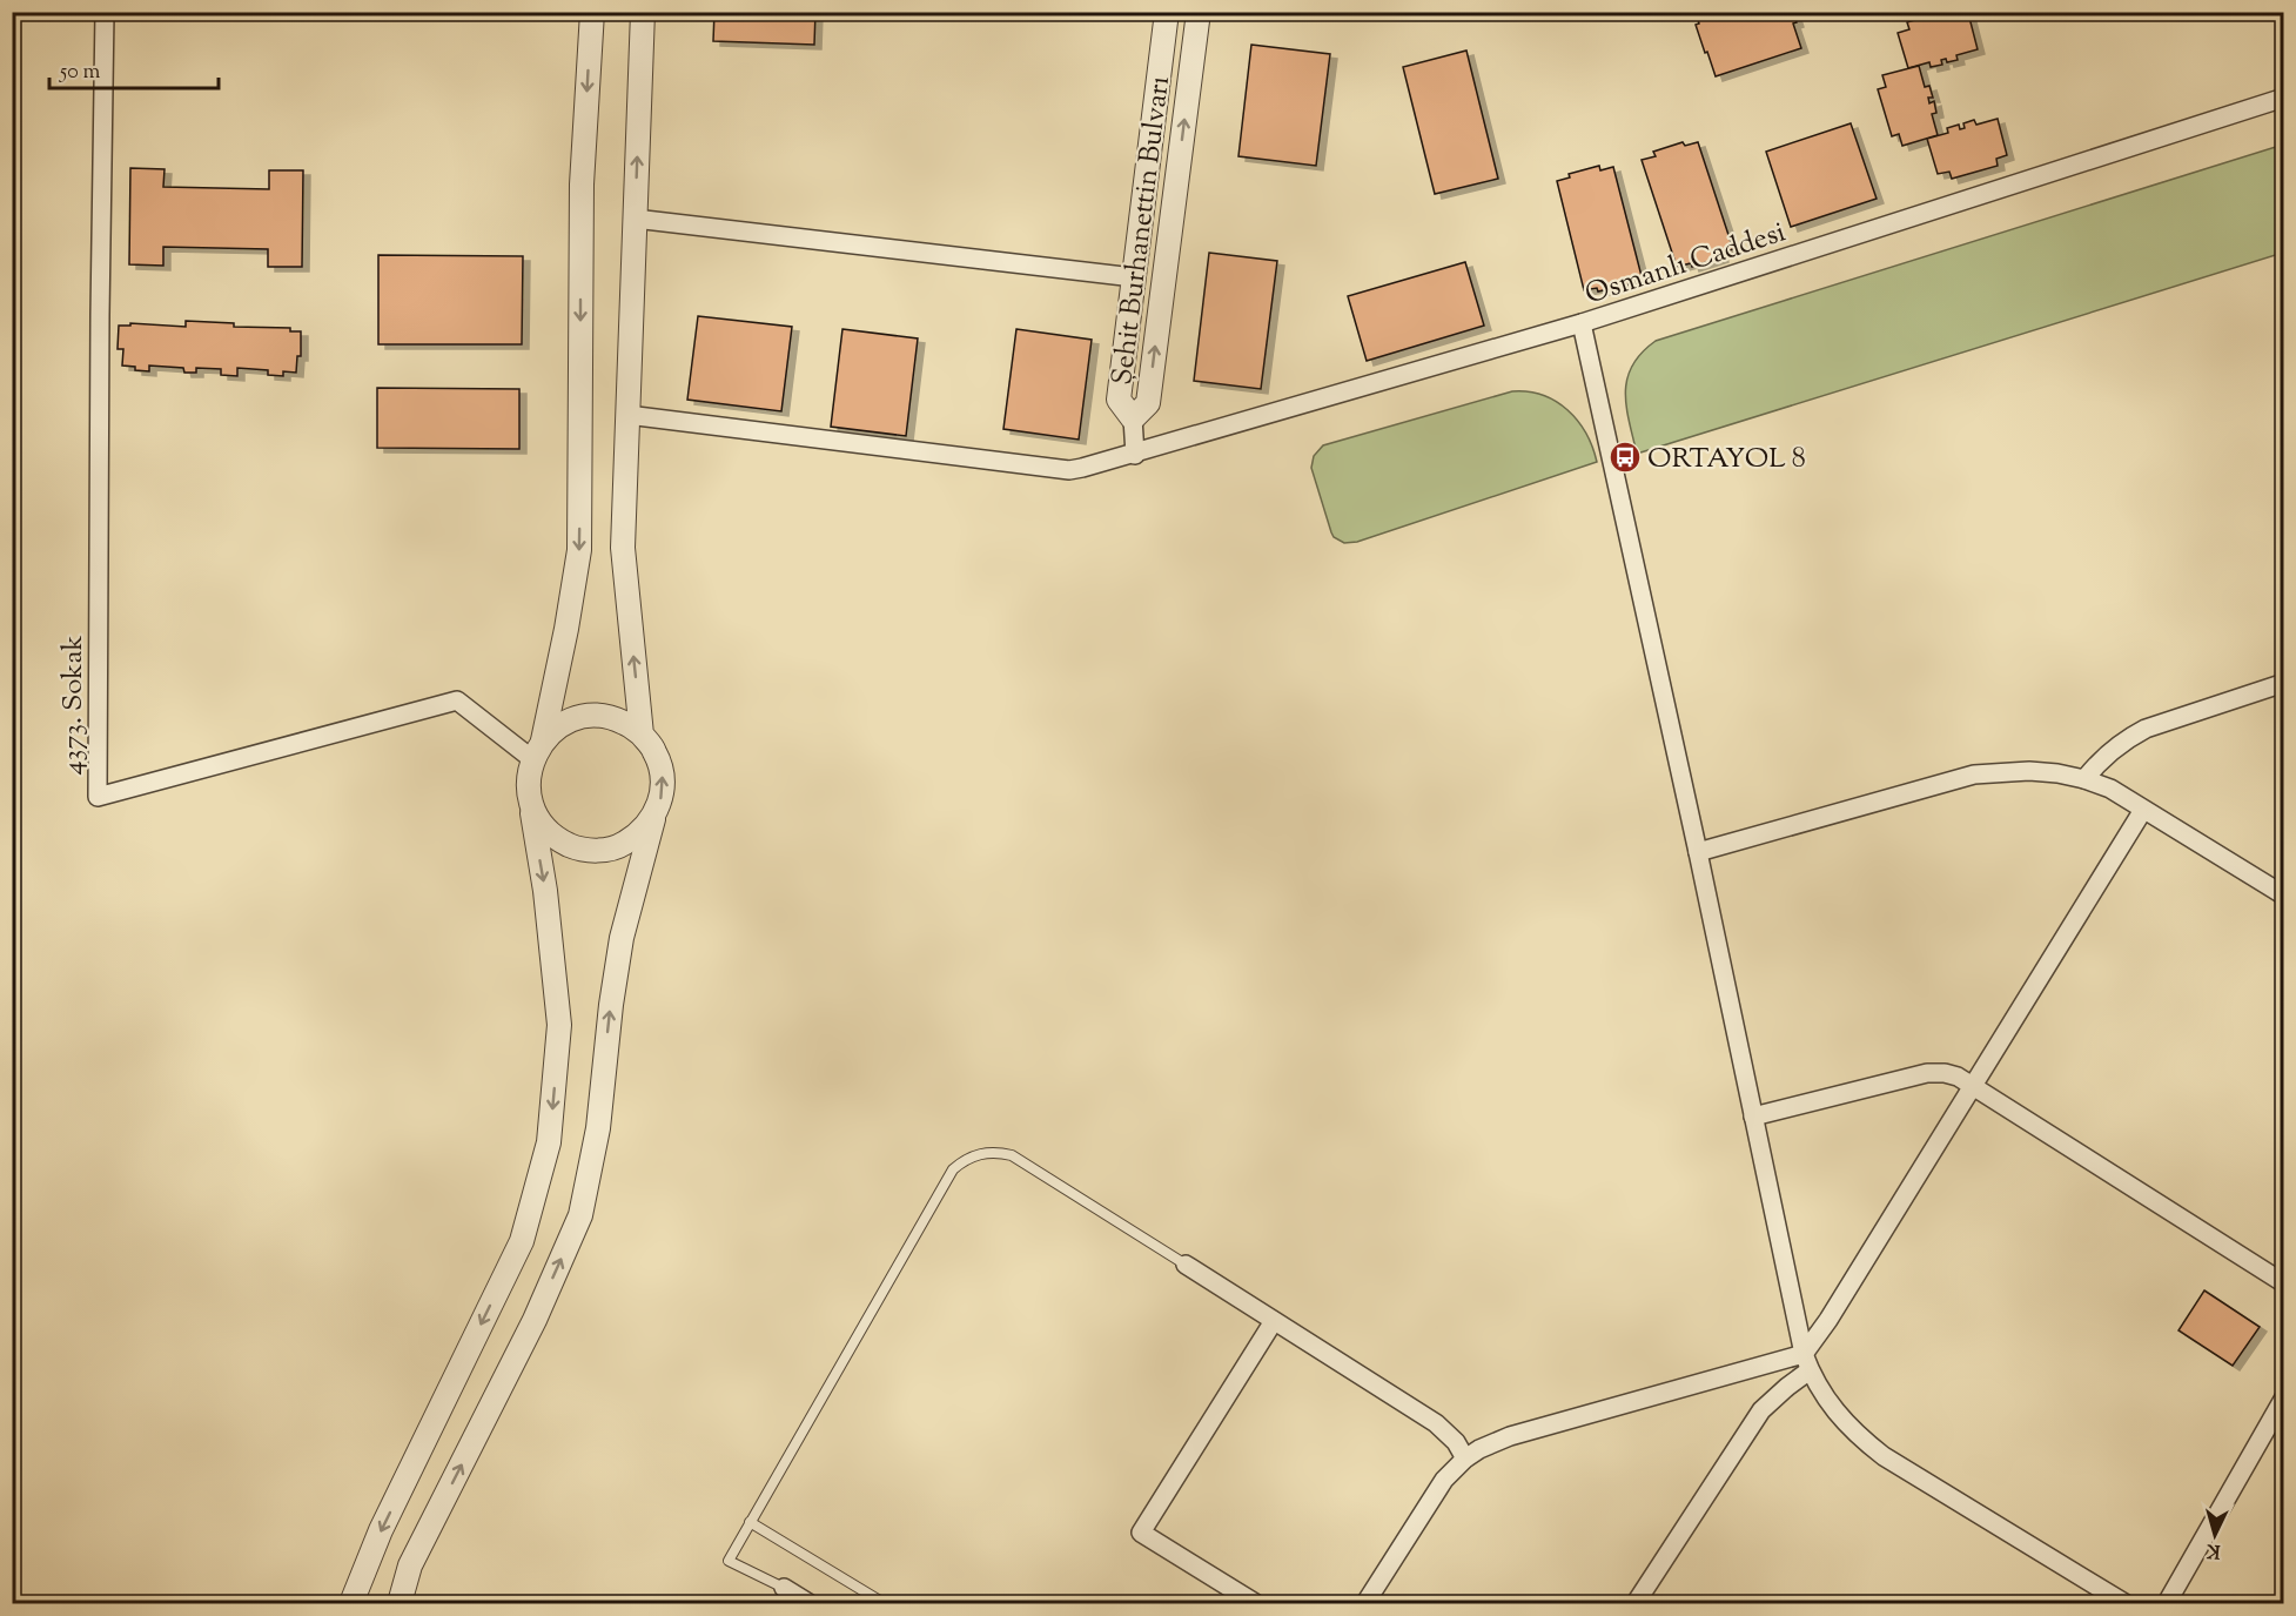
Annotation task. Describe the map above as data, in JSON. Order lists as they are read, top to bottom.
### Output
{
  "streets": {
    "street": ["Şehit Burhanettin Bulvarı", "Osmanlı Caddesi", "4373. Sokak"]
  },
  "places": {
    "bus stop": ["ORTAYOL 8"]
  },
  "scale_bar": "50 m",
  "north": "bottom"
}
